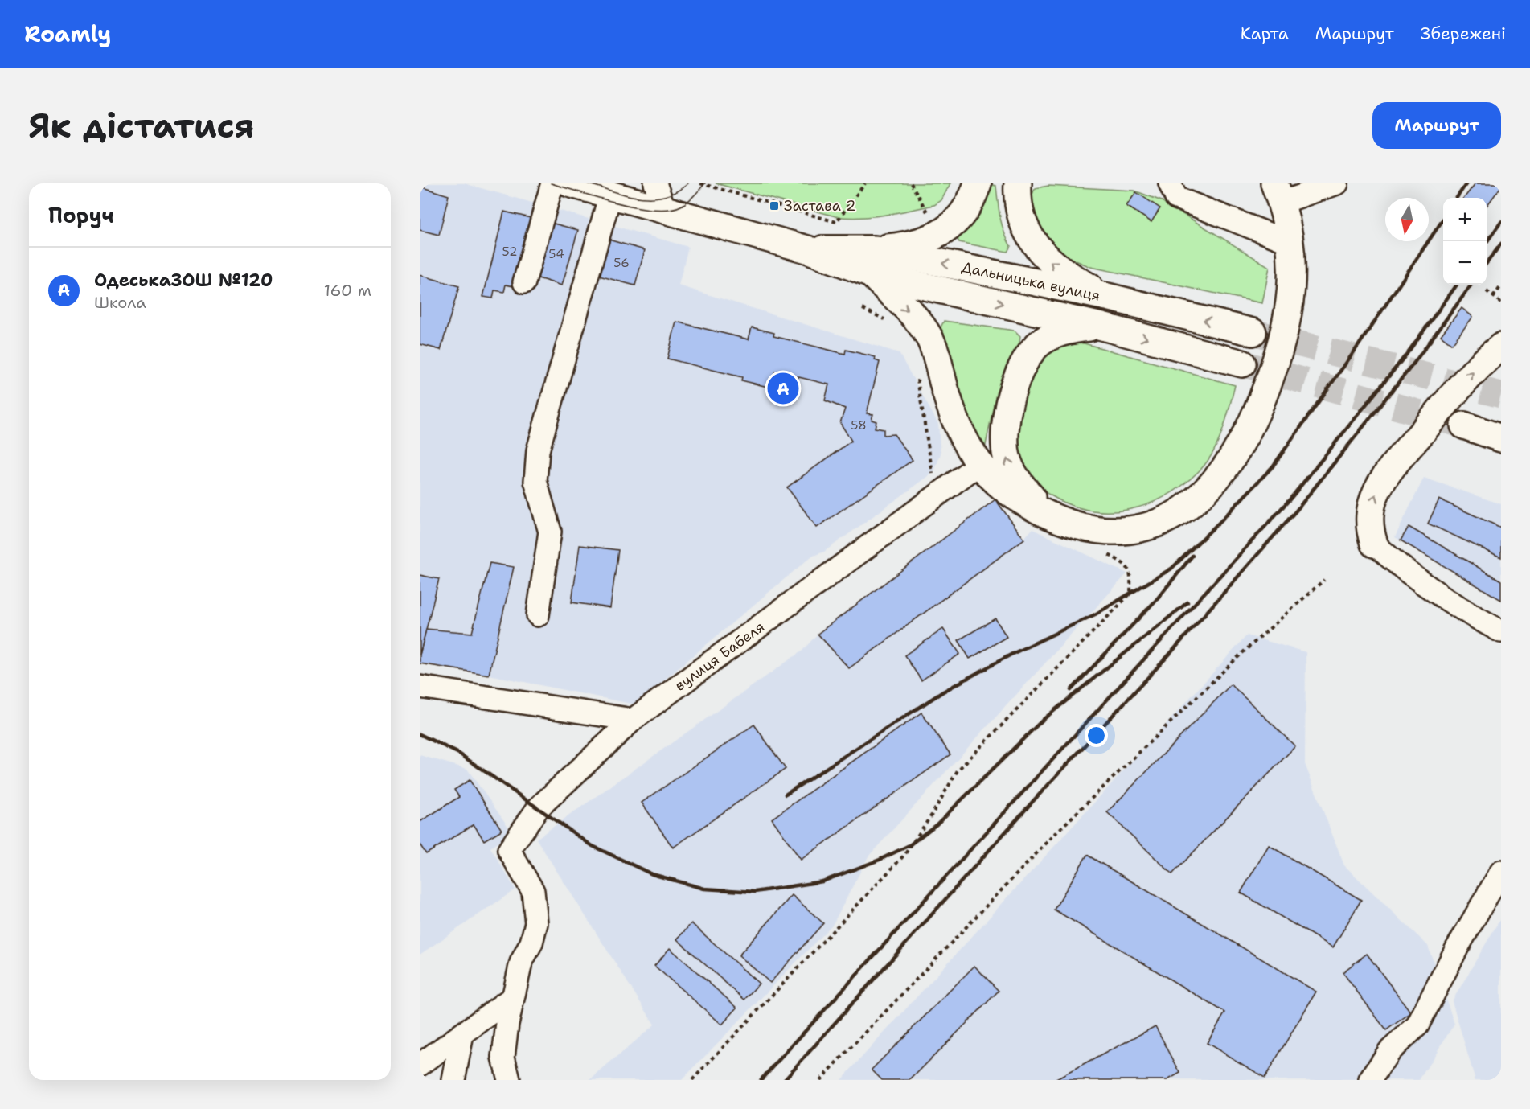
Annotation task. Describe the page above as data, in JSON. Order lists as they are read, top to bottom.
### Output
{
  "streets": {
    "main road": ["Дальницька вулиця"],
    "street": ["вулиця Бабеля"]
  },
  "places": {
    "transit": ["Застава 2"]
  },
  "house_numbers": [
    "52",
    "54",
    "56",
    "58"
  ],
  "north": "bottom",
  "page": {
    "header": "Roamly",
    "nav": ["Карта", "Маршрут", "Збережені"],
    "buttons": "Маршрут",
    "title": "Як дістатися",
    "heading": "Поруч",
    "map_buttons": ["+", "−"],
    "list": [
      {
        "mark": "A",
        "name": "ОдеськаЗОШ №120",
        "note": "Школа",
        "value": "160 m"
      }
    ],
    "pins": "A"
  }
}
